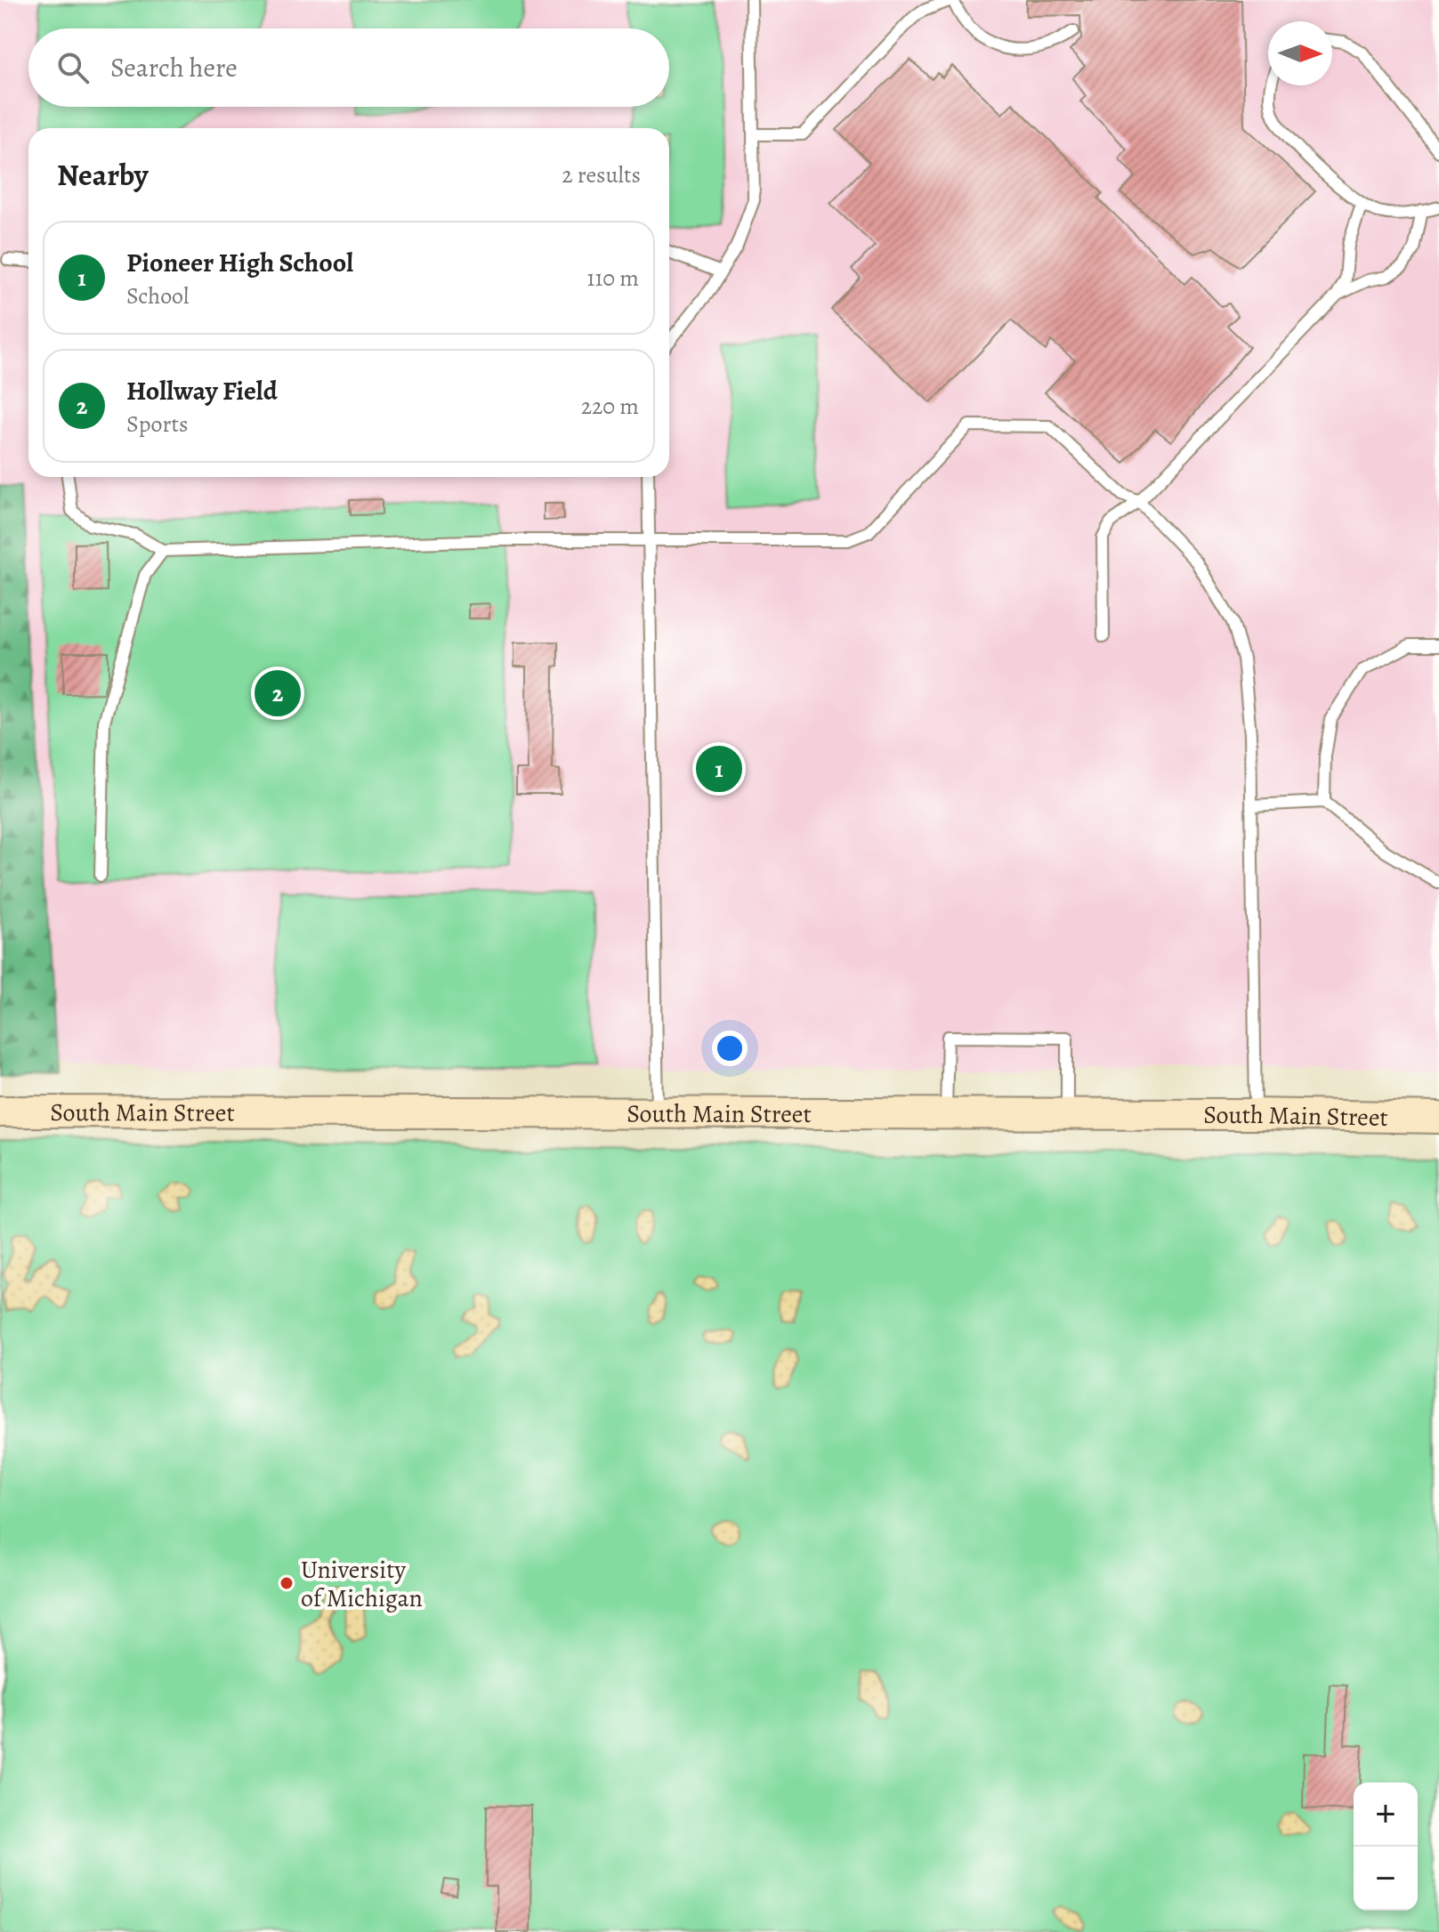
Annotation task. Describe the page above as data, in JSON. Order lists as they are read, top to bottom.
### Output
{
  "streets": {
    "main road": ["South Main Street"]
  },
  "places": ["University of Michigan"],
  "north": "right",
  "page": {
    "search": "Search here",
    "heading": ["Nearby", "2 results"],
    "list": [
      {
        "mark": "1",
        "name": "Pioneer High School",
        "note": "School",
        "value": "110 m"
      },
      {
        "mark": "2",
        "name": "Hollway Field",
        "note": "Sports",
        "value": "220 m"
      }
    ],
    "pins": ["2", "1"],
    "map_buttons": ["+", "−"]
  }
}
